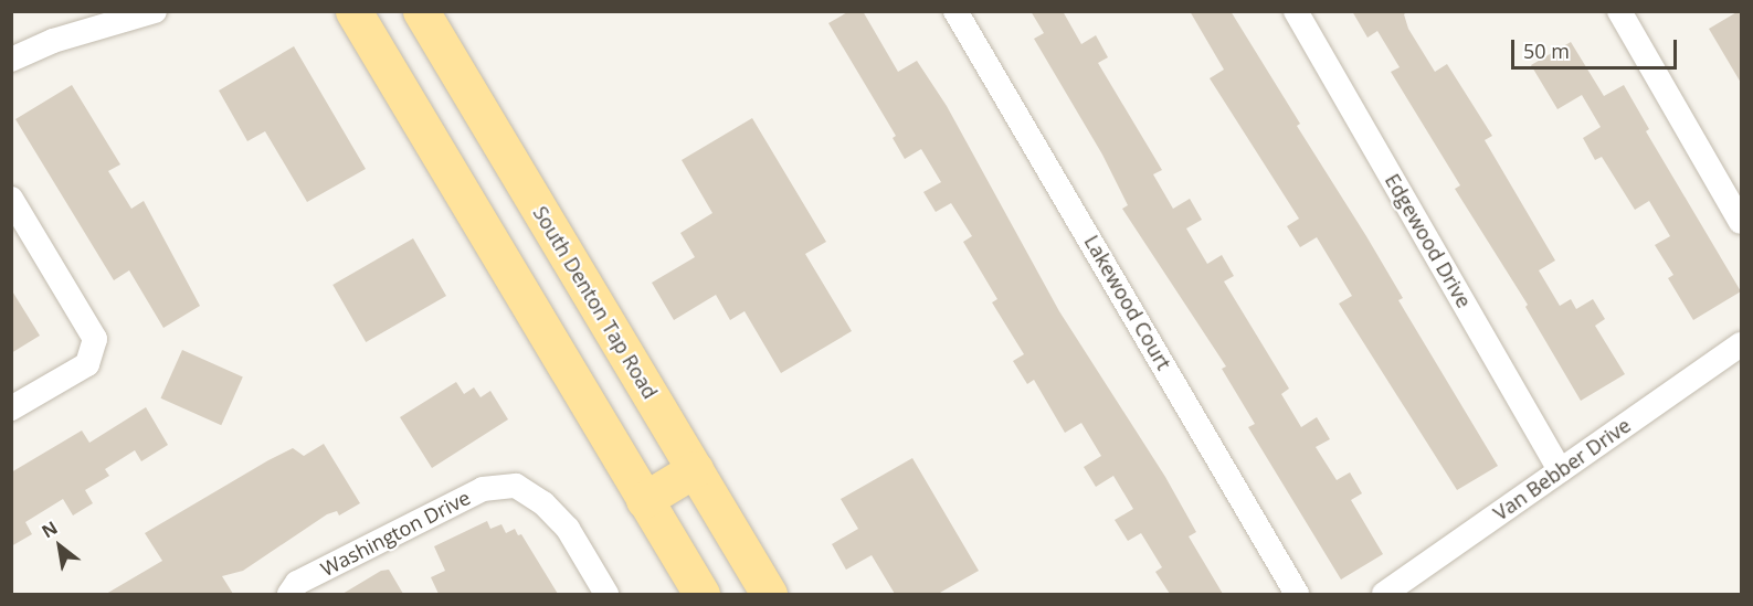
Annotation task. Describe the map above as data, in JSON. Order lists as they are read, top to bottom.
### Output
{
  "streets": {
    "main road": ["South Denton Tap Road"],
    "street": [
      "Edgewood Drive",
      "Lakewood Court",
      "Van Bebber Drive",
      "Washington Drive"
    ]
  },
  "crossings": [
    ["Edgewood Drive", "Van Bebber Drive"]
  ],
  "scale_bar": "50 m",
  "north": "top left"
}
